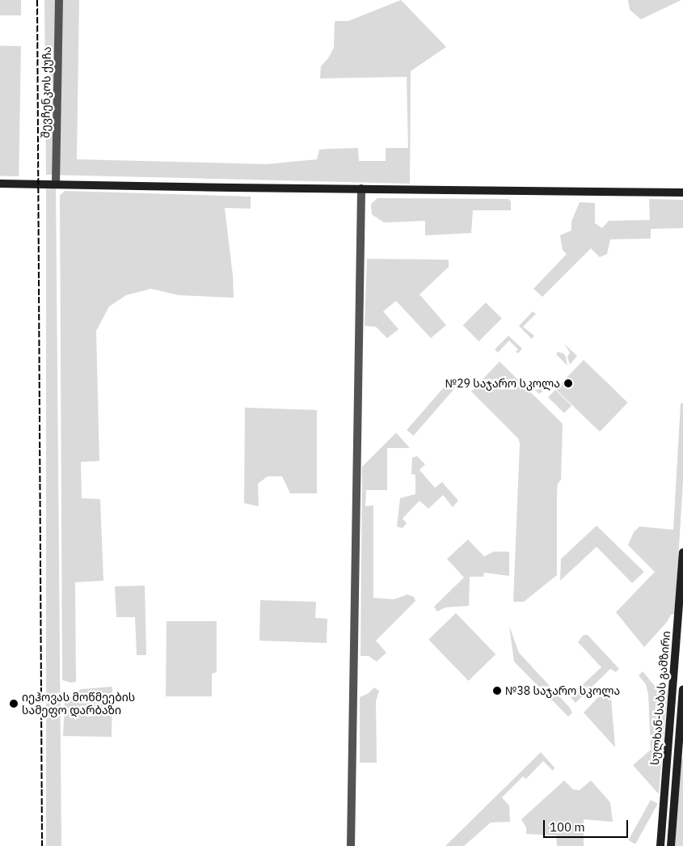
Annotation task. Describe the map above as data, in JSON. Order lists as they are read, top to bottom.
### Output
{
  "streets": {
    "main road": ["სულხან-საბას გამზირი"],
    "street": ["შევჩენკოს ქუჩა"]
  },
  "places": ["№29 საჯარო სკოლა", "№38 საჯარო სკოლა", "იეჰოვას მოწმეების სამეფო დარბაზი"],
  "scale_bar": "100 m"
}
